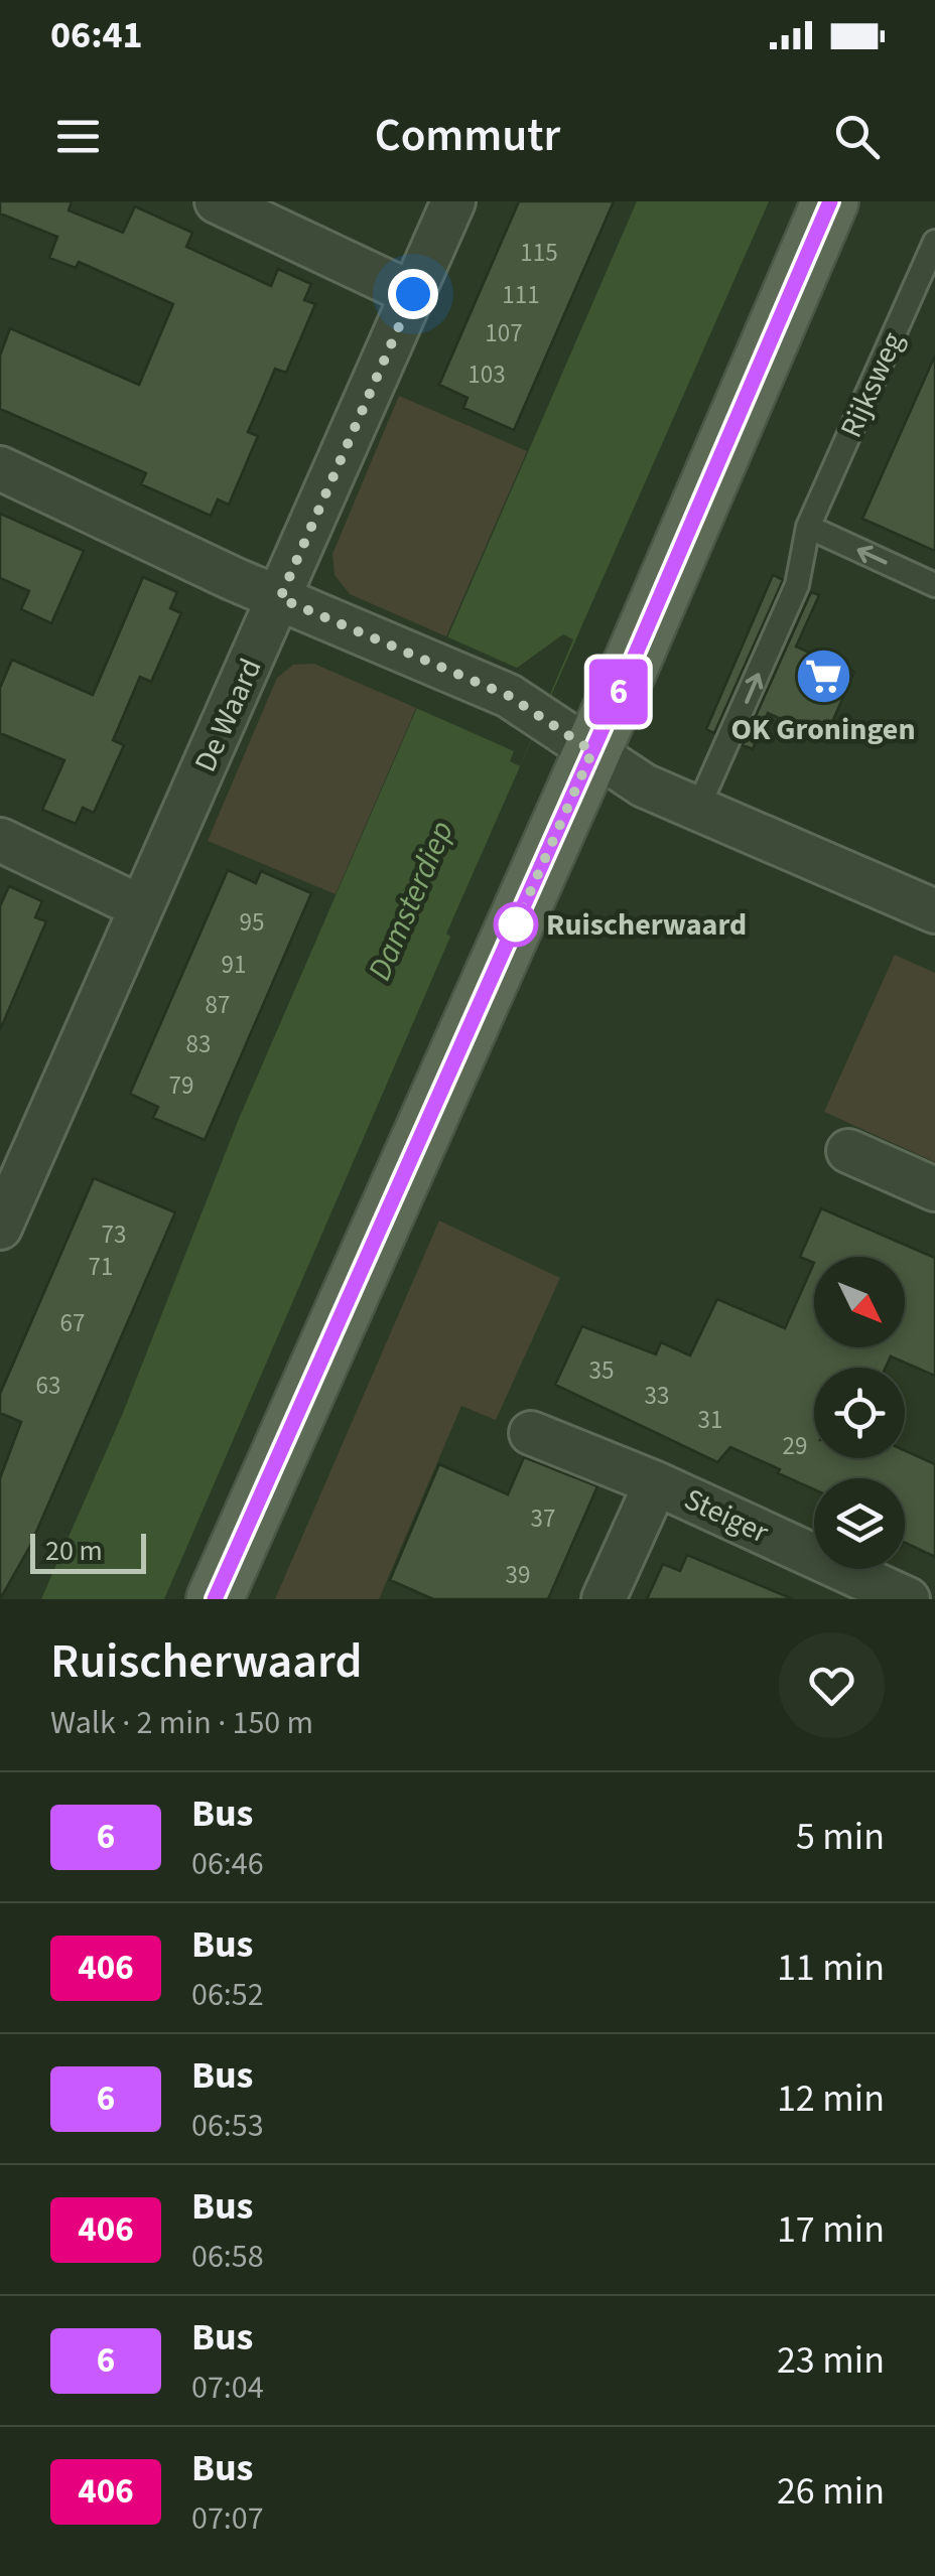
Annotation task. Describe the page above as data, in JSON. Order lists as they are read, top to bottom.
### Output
{
  "streets": {
    "street": ["De Waard", "Steiger"],
    "lane": ["Rijksweg"]
  },
  "one_way": ["Rijksweg"],
  "water": ["Damsterdiep"],
  "places": {
    "supermarket": ["OK Groningen"],
    "other": ["Ruischerwaard"]
  },
  "lines": ["bus line 6"],
  "house_numbers": [
    "115",
    "111",
    "107",
    "103",
    "95",
    "91",
    "87",
    "83",
    "79",
    "73",
    "71",
    "67",
    "35",
    "63",
    "33",
    "31",
    "29",
    "37",
    "39"
  ],
  "scale_bar": "20 m",
  "north": "bottom right",
  "page": {
    "status": "06:41",
    "header": "Commutr",
    "on_map": "6",
    "scale": "20 m",
    "heading": ["Ruischerwaard", "Walk · 2 min · 150 m"],
    "list": [
      {
        "mark": "6",
        "name": "Bus",
        "note": "06:46",
        "value": "5 min"
      },
      {
        "mark": "406",
        "name": "Bus",
        "note": "06:52",
        "value": "11 min"
      },
      {
        "mark": "6",
        "name": "Bus",
        "note": "06:53",
        "value": "12 min"
      },
      {
        "mark": "406",
        "name": "Bus",
        "note": "06:58",
        "value": "17 min"
      },
      {
        "mark": "6",
        "name": "Bus",
        "note": "07:04",
        "value": "23 min"
      },
      {
        "mark": "406",
        "name": "Bus",
        "note": "07:07",
        "value": "26 min"
      }
    ]
  }
}
